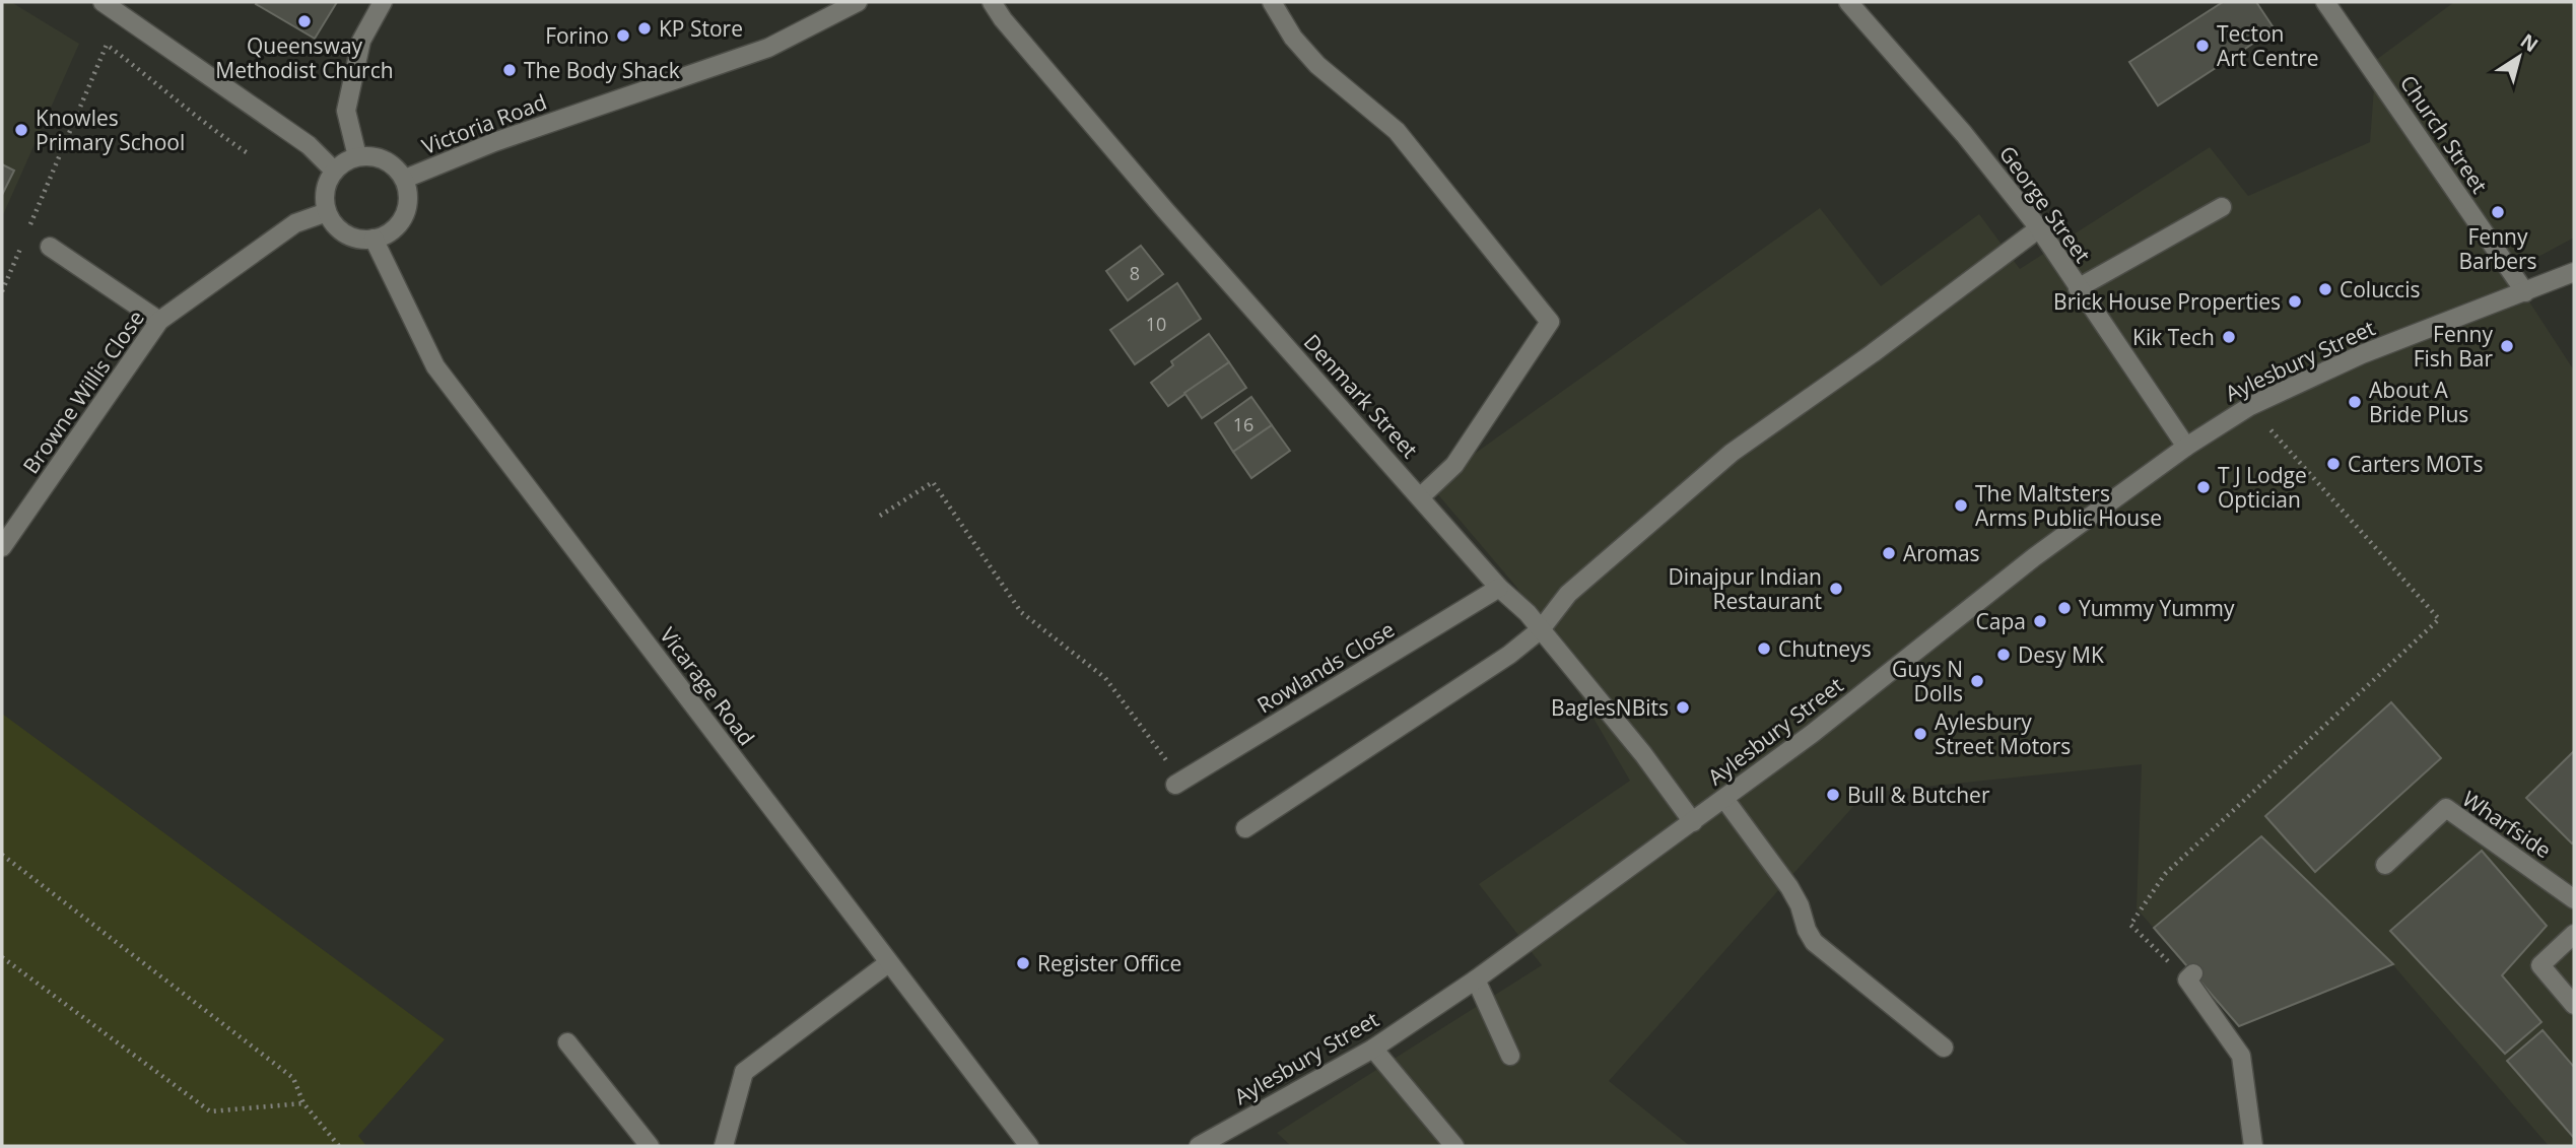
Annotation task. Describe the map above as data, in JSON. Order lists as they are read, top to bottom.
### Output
{
  "streets": {
    "street": [
      "Victoria Road",
      "Church Street",
      "George Street",
      "Aylesbury Street",
      "Browne Willis Close",
      "Denmark Street",
      "Rowlands Close",
      "Vicarage Road",
      "Wharfside"
    ]
  },
  "crossings": [
    ["Victoria Road", "Browne Willis Close"],
    ["Victoria Road", "Vicarage Road"],
    ["Church Street", "Aylesbury Street"],
    ["George Street", "Aylesbury Street"],
    ["Aylesbury Street", "Denmark Street"],
    ["Browne Willis Close", "Vicarage Road"],
    ["Denmark Street", "Rowlands Close"]
  ],
  "places": [
    "Queensway Methodist Church",
    "KP Store",
    "Forino",
    "Tecton Art Centre",
    "The Body Shack",
    "Knowles Primary School",
    "Fenny Barbers",
    "Coluccis",
    "Brick House Properties",
    "Kik Tech",
    "Fenny Fish Bar",
    "About A Bride Plus",
    "Carters MOTs",
    "T J Lodge Optician",
    "The Maltsters Arms Public House",
    "Aromas",
    "Dinajpur Indian Restaurant",
    "Yummy Yummy",
    "Capa",
    "Chutneys",
    "Desy MK",
    "Guys N Dolls",
    "BaglesNBits",
    "Aylesbury Street Motors",
    "Bull & Butcher",
    "Register Office"
  ],
  "house_numbers": ["8", "10", "16"],
  "north": "top right"
}
